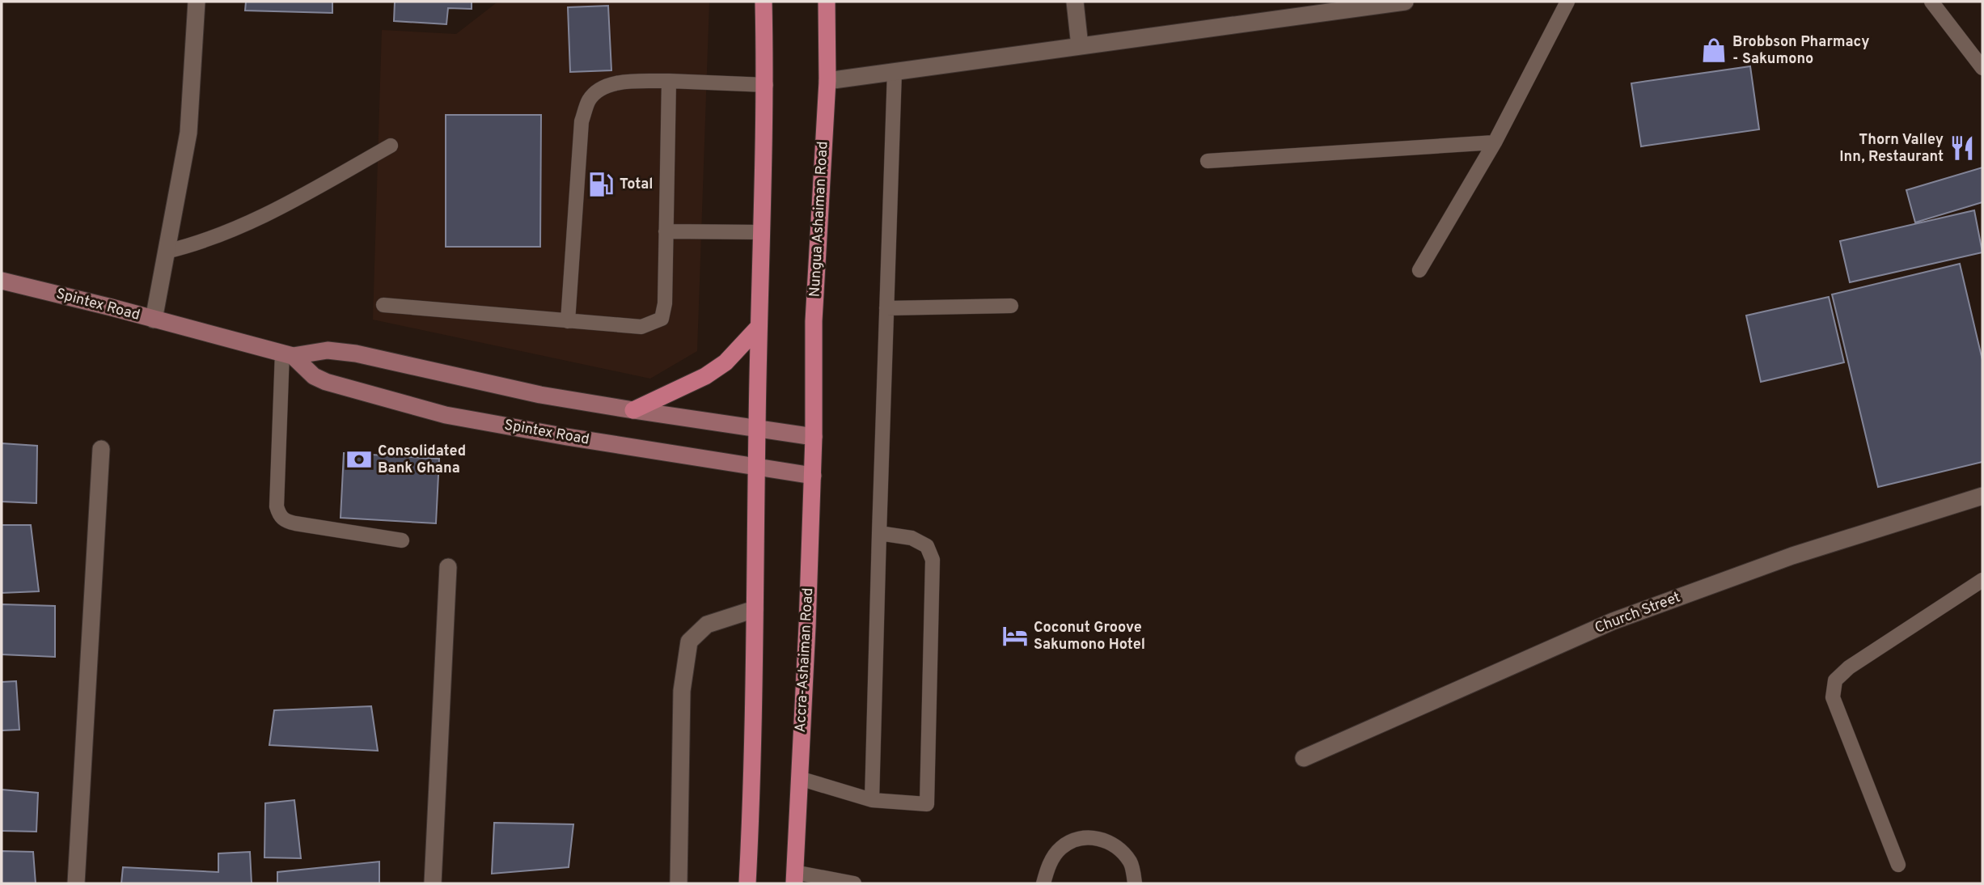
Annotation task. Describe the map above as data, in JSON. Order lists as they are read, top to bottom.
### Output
{
  "streets": {
    "main road": ["Nungua Ashaiman Road", "Spintex Road", "Accra-Ashaiman Road"],
    "street": ["Church Street"]
  },
  "crossings": [
    ["Nungua Ashaiman Road", "Spintex Road"],
    ["Nungua Ashaiman Road", "Accra-Ashaiman Road"],
    ["Spintex Road", "Accra-Ashaiman Road"]
  ],
  "places": {
    "shop": ["Brobbson Pharmacy - Sakumono"],
    "restaurant": ["Thorn Valley Inn, Restaurant"],
    "fuel station": ["Total"],
    "bank": ["Consolidated Bank Ghana"],
    "hotel": ["Coconut Groove Sakumono Hotel"]
  }
}
